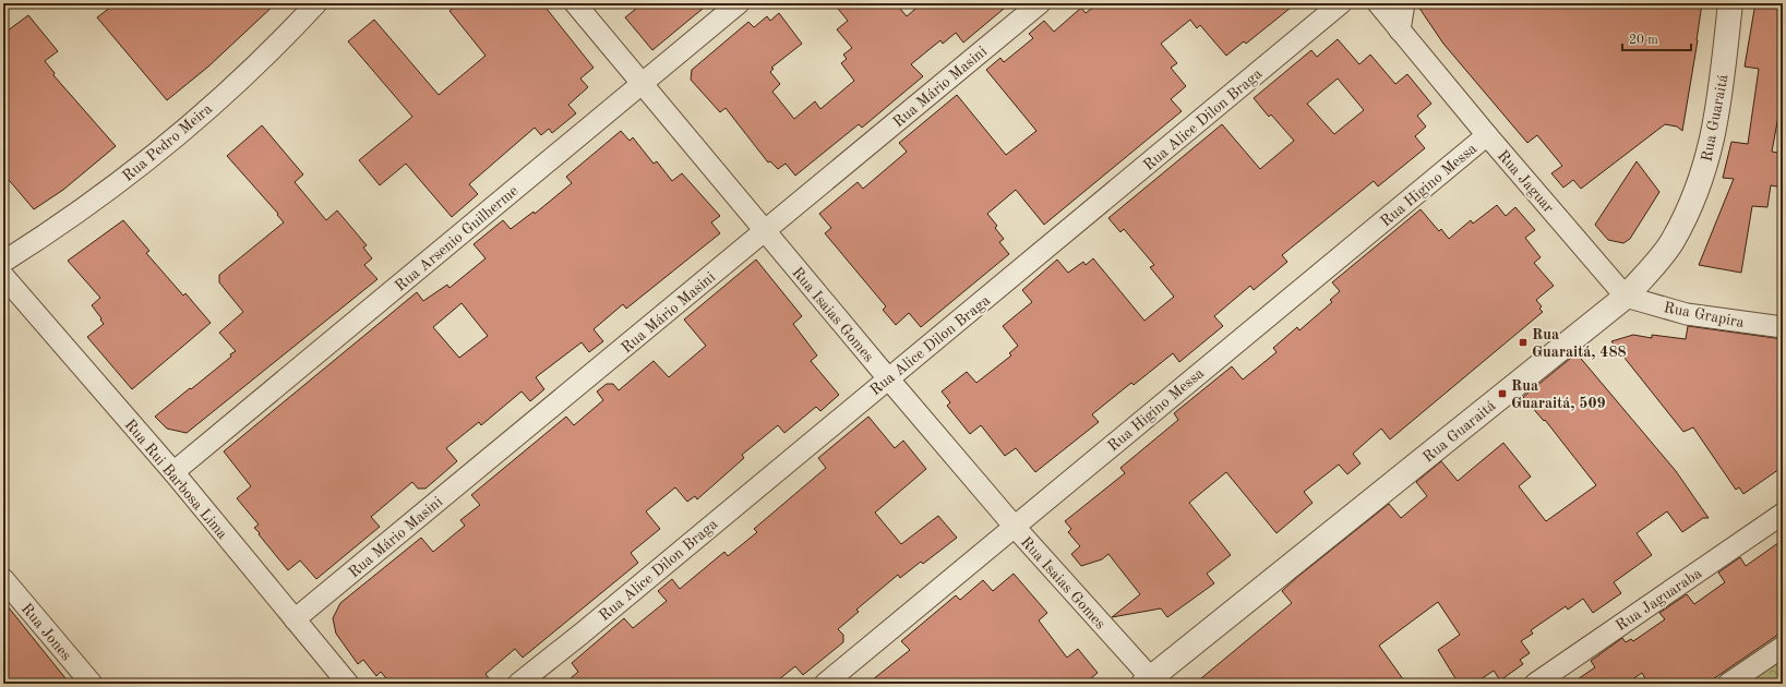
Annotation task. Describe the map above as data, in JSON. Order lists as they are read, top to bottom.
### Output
{
  "streets": {
    "street": [
      "Rua Mário Masini",
      "Rua Guaraitá",
      "Rua Alice Dilon Braga",
      "Rua Pedro Meira",
      "Rua Jaguar",
      "Rua Higino Messa",
      "Rua Arsenio Guilherme",
      "Rua Isaias Gomes",
      "Rua Grapira",
      "Rua Rui Barbosa Lima",
      "Rua Jaguaraba",
      "Rua Jones"
    ]
  },
  "crossings": [
    ["Rua Mário Masini", "Rua Isaias Gomes"],
    ["Rua Mário Masini", "Rua Rui Barbosa Lima"],
    ["Rua Guaraitá", "Rua Jaguar"],
    ["Rua Guaraitá", "Rua Isaias Gomes"],
    ["Rua Guaraitá", "Rua Grapira"],
    ["Rua Alice Dilon Braga", "Rua Isaias Gomes"],
    ["Rua Jaguar", "Rua Higino Messa"],
    ["Rua Jaguar", "Rua Grapira"],
    ["Rua Higino Messa", "Rua Isaias Gomes"],
    ["Rua Arsenio Guilherme", "Rua Isaias Gomes"],
    ["Rua Arsenio Guilherme", "Rua Rui Barbosa Lima"]
  ],
  "places": {
    "transit": ["Rua Guaraitá, 488", "Rua Guaraitá, 509"]
  },
  "scale_bar": "20 m"
}
